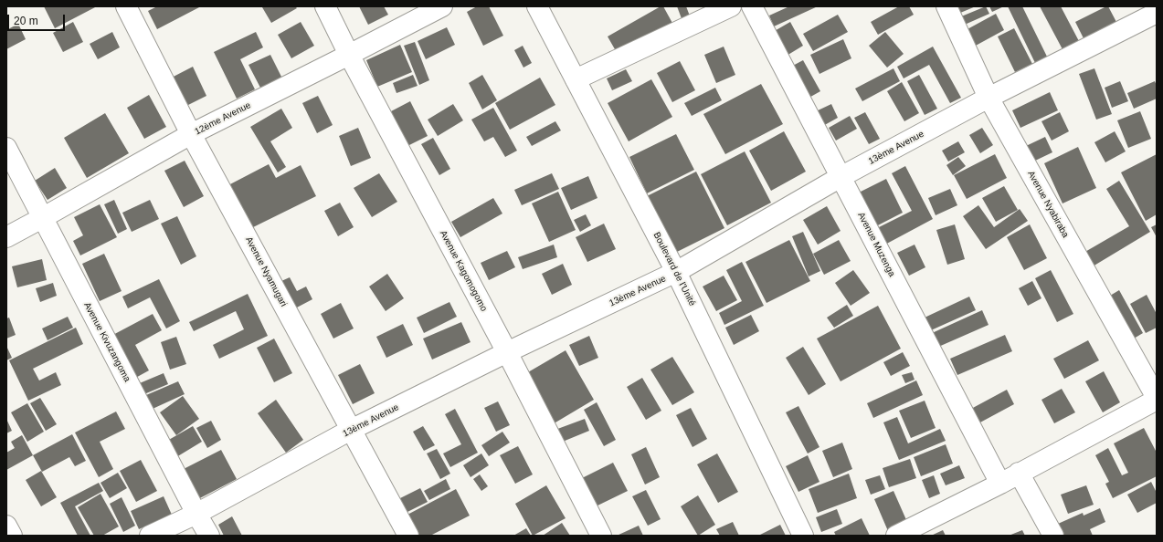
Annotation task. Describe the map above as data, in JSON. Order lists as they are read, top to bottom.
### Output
{
  "streets": {
    "street": [
      "12ème Avenue",
      "13ème Avenue",
      "Avenue Nyabiraba",
      "Avenue Muzenga",
      "Boulevard de l'Unité",
      "Avenue Kagomogomo",
      "Avenue Nyamugari",
      "Avenue Kivuzangoma"
    ]
  },
  "crossings": [
    ["12ème Avenue", "Avenue Kagomogomo"],
    ["12ème Avenue", "Avenue Nyamugari"],
    ["12ème Avenue", "Avenue Kivuzangoma"],
    ["13ème Avenue", "Avenue Nyabiraba"],
    ["13ème Avenue", "Avenue Muzenga"],
    ["13ème Avenue", "Boulevard de l'Unité"],
    ["13ème Avenue", "Avenue Kagomogomo"],
    ["13ème Avenue", "Avenue Nyamugari"],
    ["13ème Avenue", "Avenue Kivuzangoma"]
  ],
  "scale_bar": "20 m"
}
